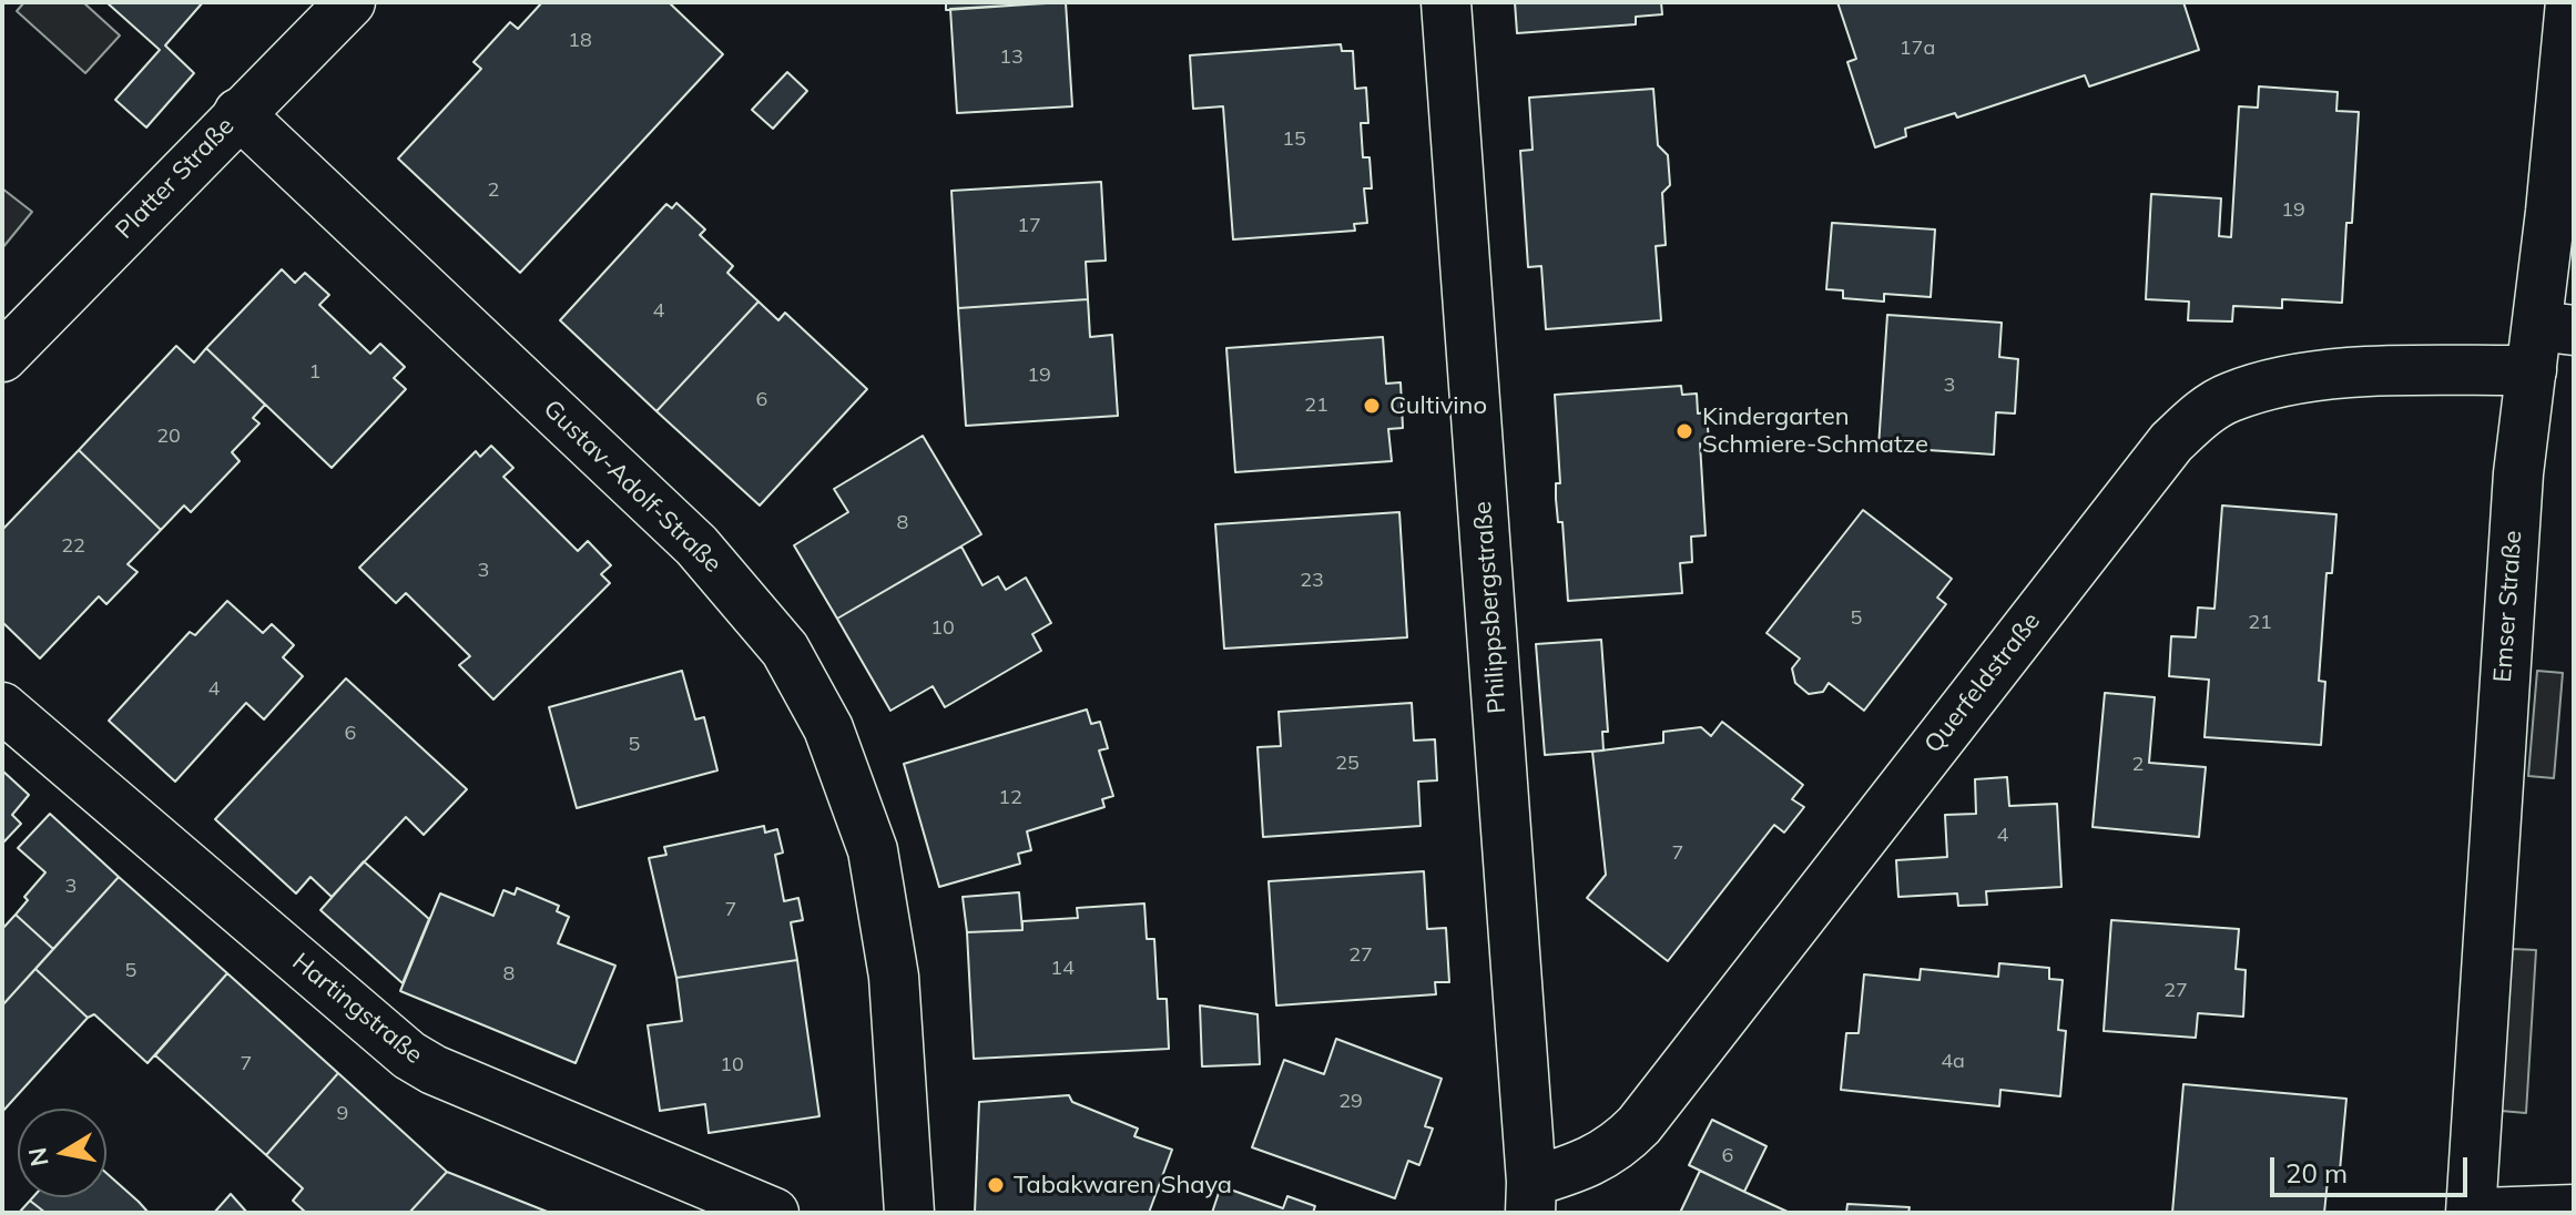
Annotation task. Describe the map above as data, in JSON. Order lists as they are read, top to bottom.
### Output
{
  "streets": {
    "street": [
      "Platter Straße",
      "Gustav-Adolf-Straße",
      "Emser Straße",
      "Philippsbergstraße",
      "Querfeldstraße",
      "Hartingstraße"
    ]
  },
  "crossings": [
    ["Platter Straße", "Gustav-Adolf-Straße"],
    ["Emser Straße", "Querfeldstraße"],
    ["Philippsbergstraße", "Querfeldstraße"]
  ],
  "places": ["Cultivino", "Kindergarten Schmiere-Schmatze", "Tabakwaren Shaya"],
  "house_numbers": [
    "18",
    "17a",
    "13",
    "15",
    "2",
    "19",
    "17",
    "4",
    "1",
    "19",
    "3",
    "6",
    "21",
    "20",
    "8",
    "22",
    "3",
    "23",
    "5",
    "21",
    "10",
    "4",
    "6",
    "5",
    "25",
    "2",
    "12",
    "4",
    "7",
    "3",
    "7",
    "27",
    "14",
    "5",
    "8",
    "27",
    "4a",
    "7",
    "10",
    "29",
    "9",
    "6"
  ],
  "scale_bar": "20 m",
  "north": "left"
}
